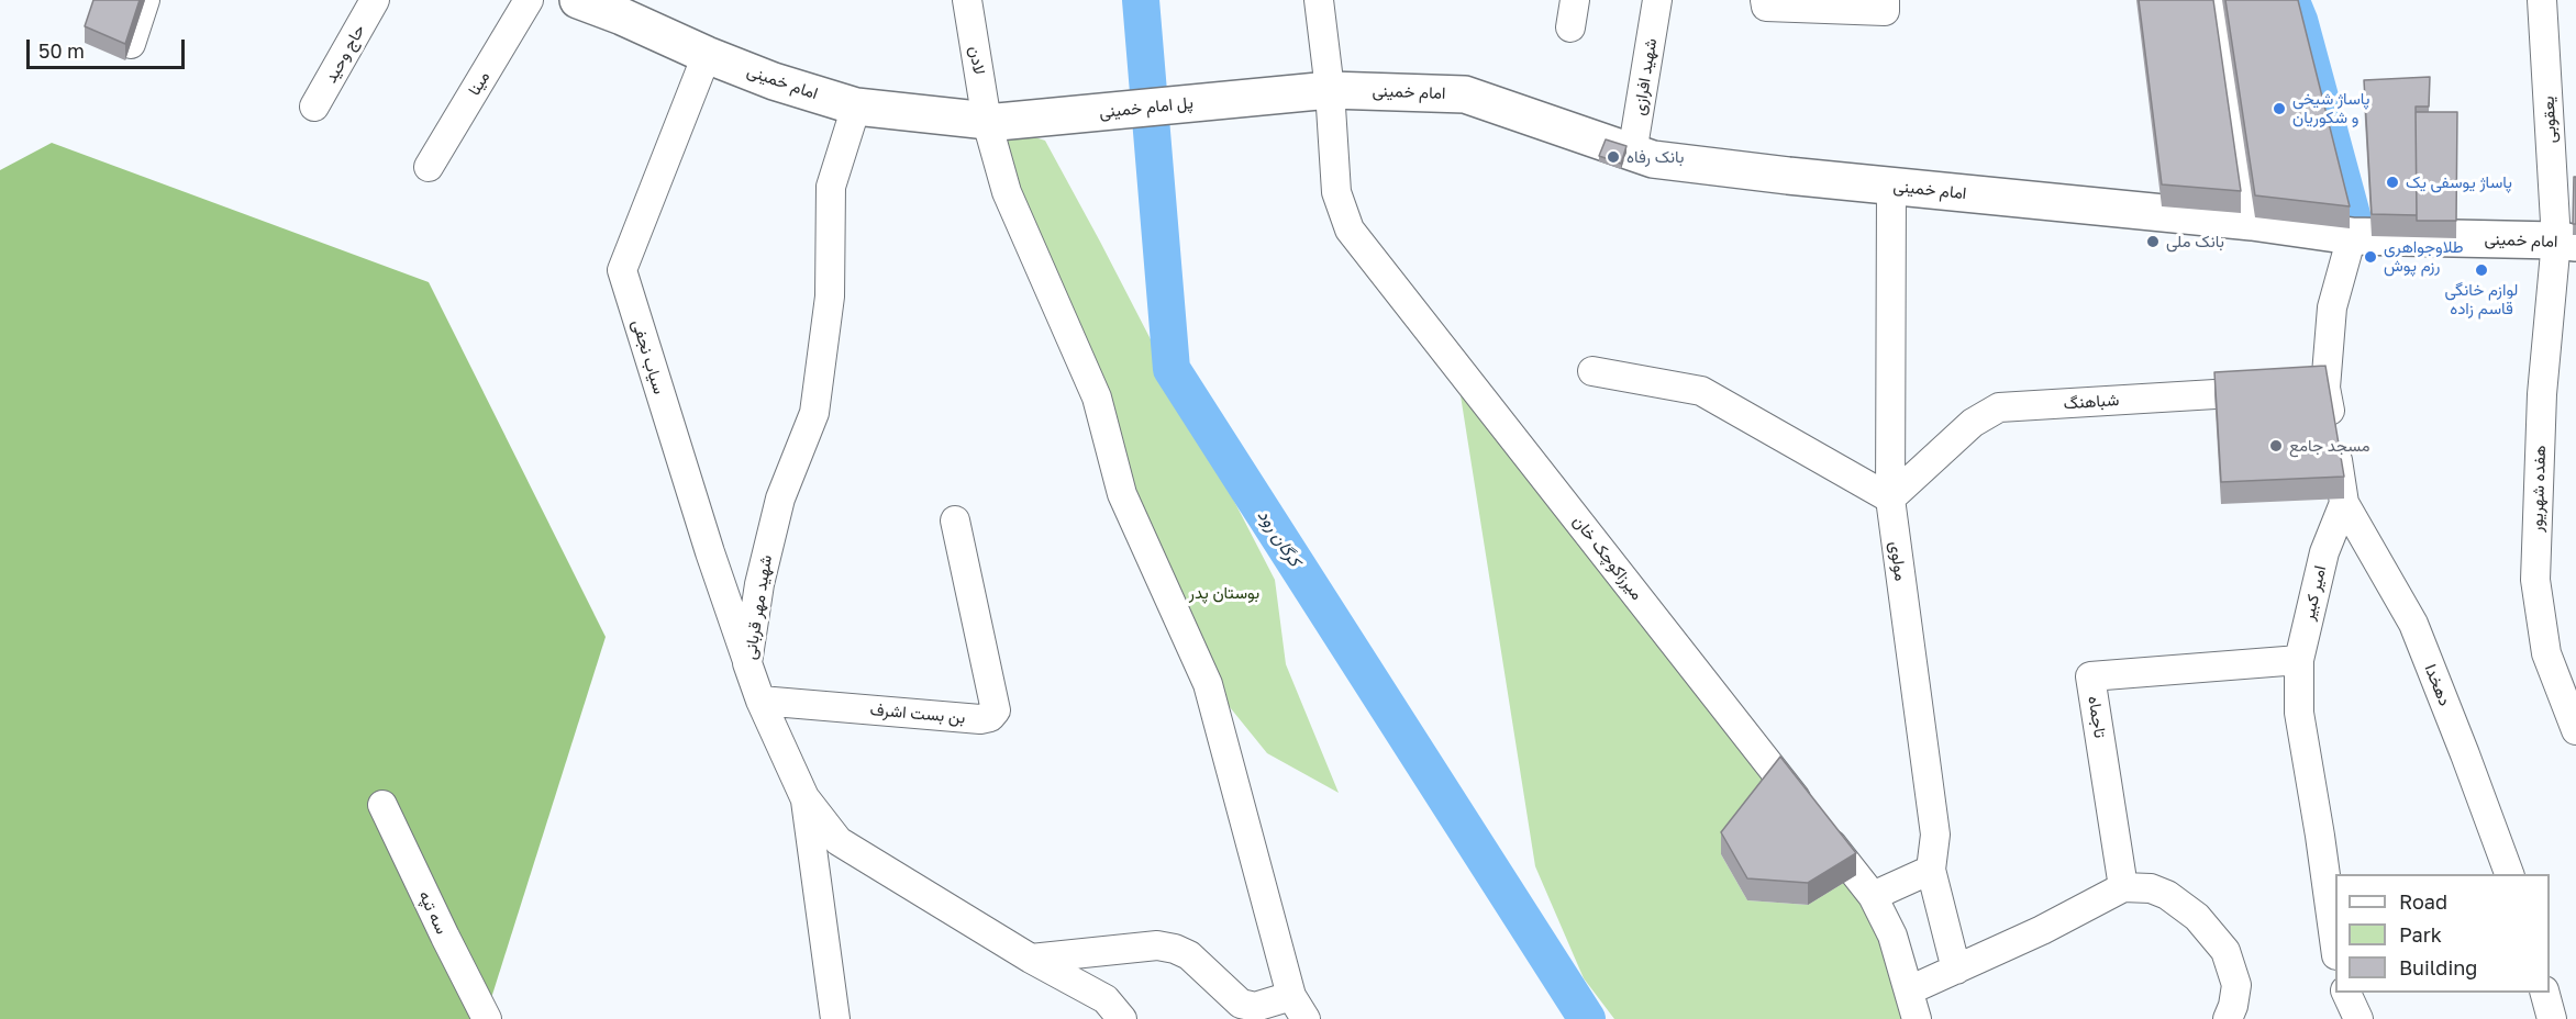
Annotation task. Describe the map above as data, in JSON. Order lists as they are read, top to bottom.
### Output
{
  "streets": {
    "main road": ["امام خمینی", "پل امام خمینی"],
    "street": [
      "حاج وحید",
      "لادن",
      "شهید افرازی",
      "مینا",
      "یعقوبی",
      "سیاب نجفی",
      "شباهنگ",
      "هفده شهریور",
      "میرزاکوچک خان",
      "مولوی",
      "امیر کبیر",
      "شهید مهر قربانی",
      "دهخدا",
      "بن بست اشرف",
      "تاجماه",
      "سه تپه"
    ]
  },
  "crossings": [
    ["لادن", "امام خمینی"],
    ["لادن", "پل امام خمینی"],
    ["شهید افرازی", "امام خمینی"],
    ["امام خمینی", "پل امام خمینی"],
    ["امام خمینی", "یعقوبی"],
    ["امام خمینی", "سیاب نجفی"],
    ["امام خمینی", "هفده شهریور"],
    ["امام خمینی", "میرزاکوچک خان"],
    ["امام خمینی", "مولوی"],
    ["امام خمینی", "شهید مهر قربانی"],
    ["یعقوبی", "هفده شهریور"],
    ["سیاب نجفی", "شهید مهر قربانی"],
    ["شباهنگ", "مولوی"],
    ["امیر کبیر", "دهخدا"],
    ["امیر کبیر", "تاجماه"],
    ["شهید مهر قربانی", "بن بست اشرف"]
  ],
  "water": ["کرگان رود"],
  "parks": ["بوستان پدر"],
  "places": [
    "پاساژ شیخی و شکوریان",
    "بانک رفاه",
    "پاساژ یوسفی یک",
    "بانک ملی",
    "طلاوجواهری رزم پوش",
    "لوازم خانگی قاسم زاده",
    "مسجد جامع"
  ],
  "legend": ["Road", "Park", "Building"],
  "scale_bar": "50 m"
}
